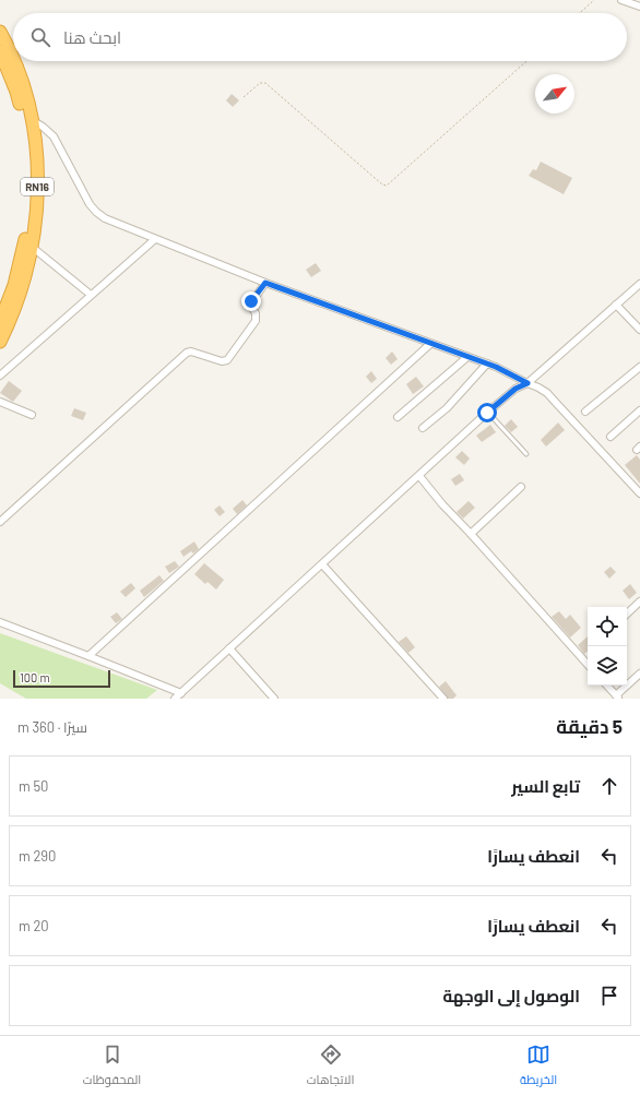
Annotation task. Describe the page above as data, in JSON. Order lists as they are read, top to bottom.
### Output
{
  "streets": {
    "highway": ["RN16"]
  },
  "scale_bar": "100 m",
  "north": "top right",
  "page": {
    "search": "ابحث هنا",
    "scale": "100 m",
    "heading": ["5 دقيقة", "سيرًا · 360 m"],
    "list": [
      ["تابع السير", "50 m"],
      ["انعطف يسارًا", "290 m"],
      ["انعطف يسارًا", "20 m"],
      "الوصول إلى الوجهة"
    ],
    "nav": ["الخريطة", "الاتجاهات", "المحفوظات"]
  }
}
